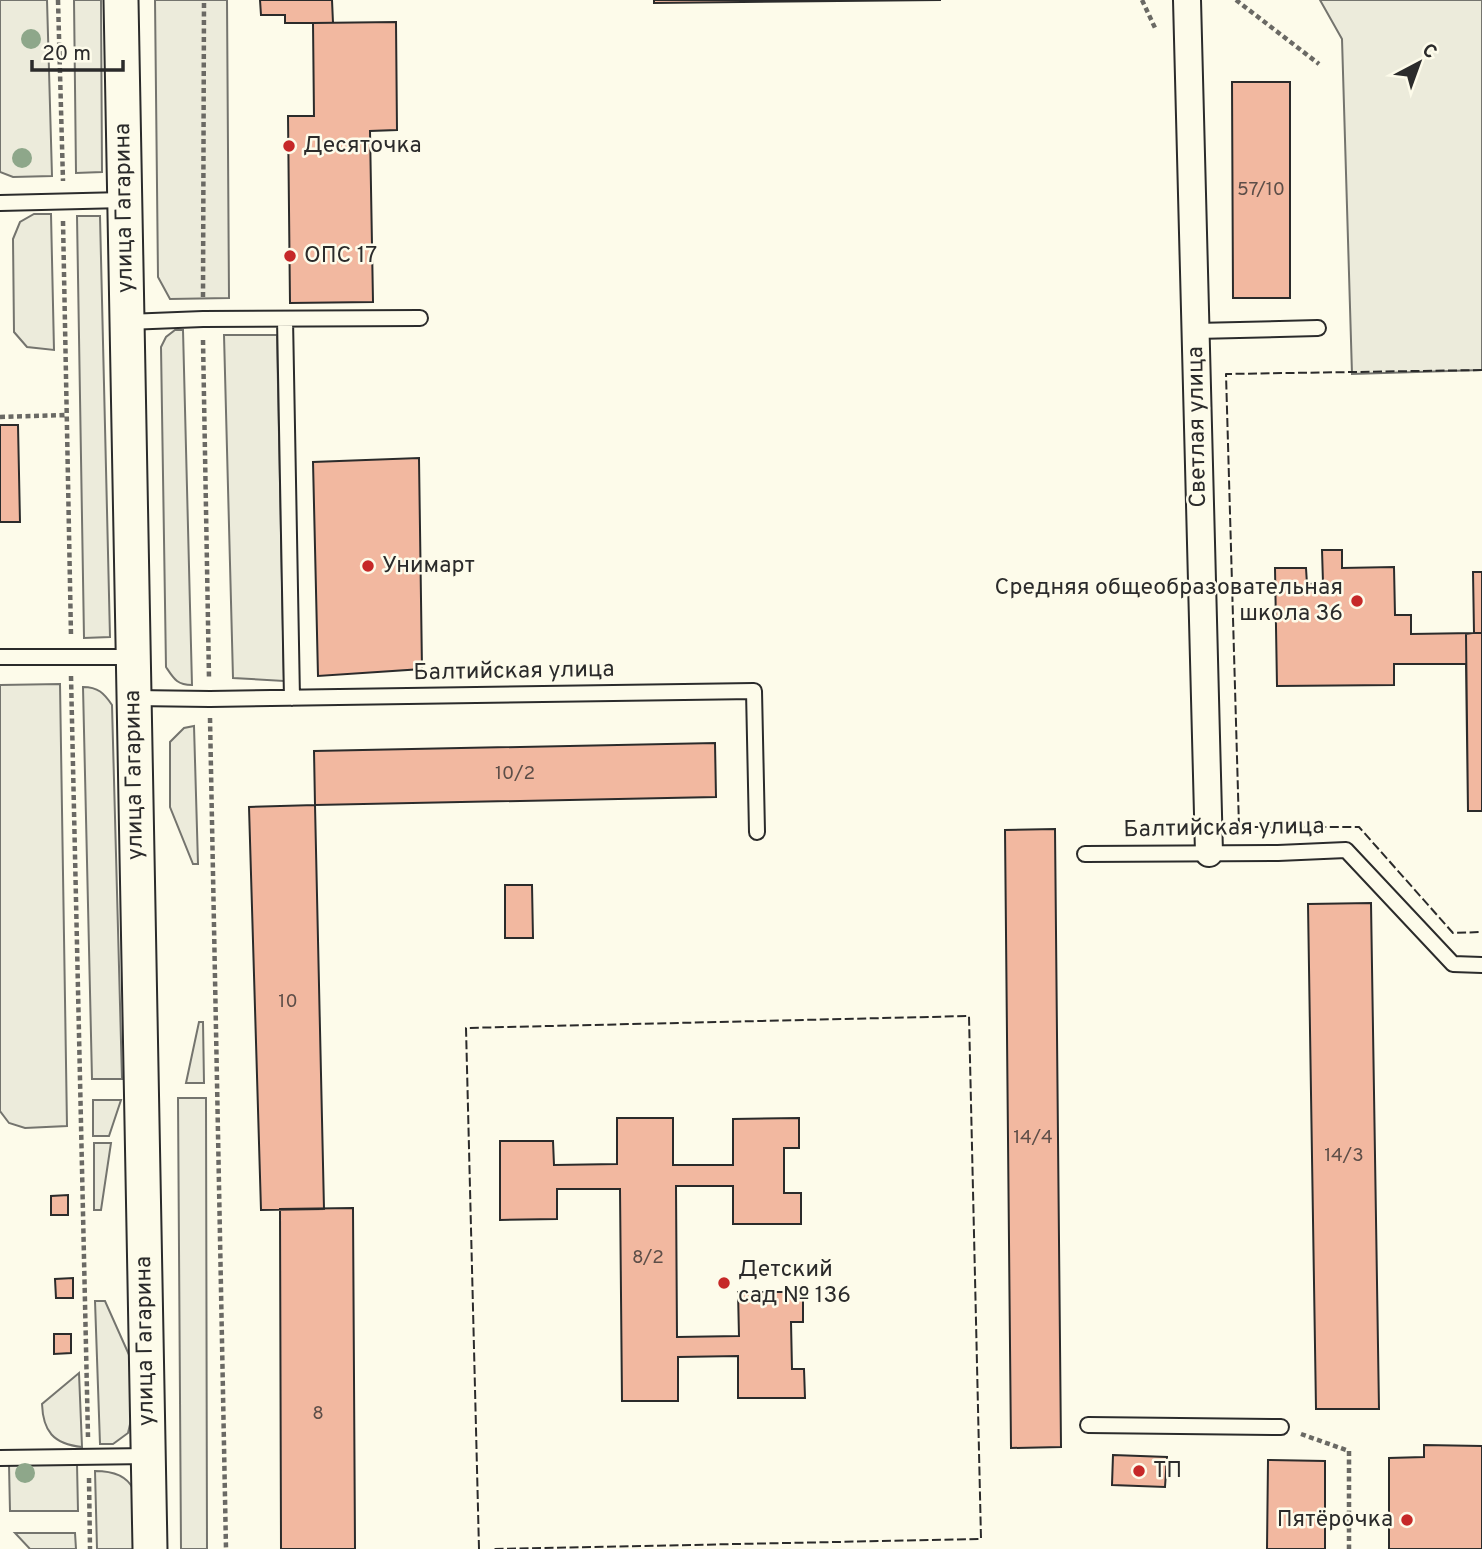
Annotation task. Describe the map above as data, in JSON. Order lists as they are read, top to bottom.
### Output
{
  "streets": {
    "street": ["улица Гагарина", "Светлая улица"],
    "lane": ["Балтийская улица"]
  },
  "crossings": [
    ["улица Гагарина", "Балтийская улица"],
    ["Светлая улица", "Балтийская улица"]
  ],
  "places": [
    "Десяточка",
    "ОПС 17",
    "Унимарт",
    "Средняя общеобразовательная школа 36",
    "Детский сад № 136",
    "ТП",
    "Пятёрочка"
  ],
  "house_numbers": [
    "57/10",
    "10/2",
    "10",
    "14/4",
    "14/3",
    "8/2",
    "8"
  ],
  "scale_bar": "20 m",
  "north": "top right"
}
